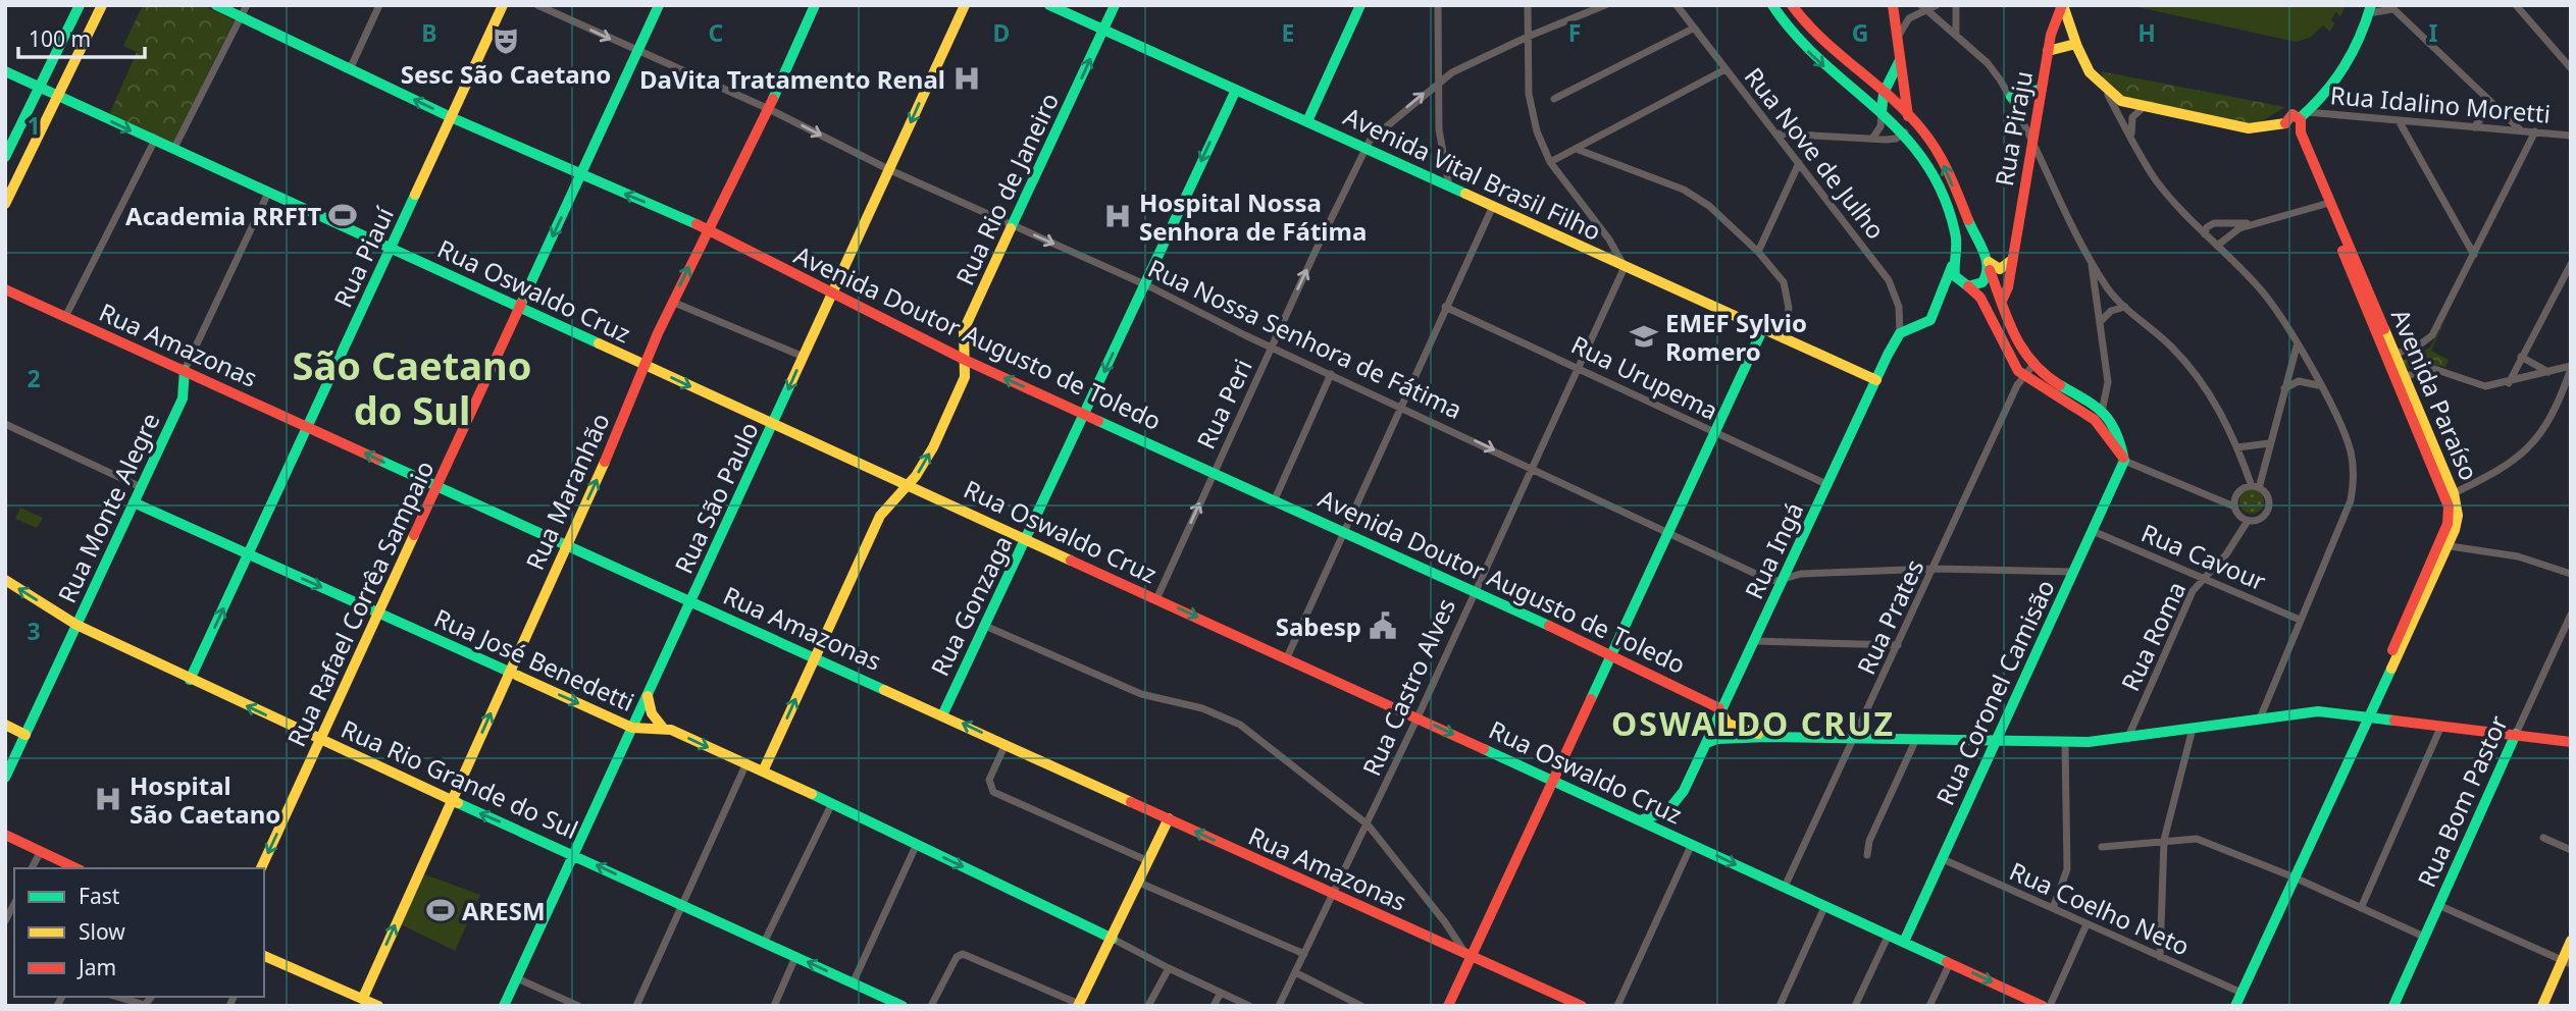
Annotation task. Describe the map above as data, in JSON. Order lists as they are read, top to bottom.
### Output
{
  "streets": {
    "street": [
      "Rua Idalino Moretti",
      "Rua Piraju",
      "Rua Nove de Julho",
      "Avenida Vital Brasil Filho",
      "Rua Rio de Janeiro",
      "Rua Piauí",
      "Rua Oswaldo Cruz",
      "Avenida Doutor Augusto de Toledo",
      "Rua Nossa Senhora de Fátima",
      "Rua Amazonas",
      "Rua Urupema",
      "Avenida Paraíso",
      "Rua Peri",
      "Rua Maranhão",
      "Rua São Paulo",
      "Rua Monte Alegre",
      "Rua Ingá",
      "Rua Cavour",
      "Rua Rafael Corrêa Sampaio",
      "Rua Gonzaga",
      "Rua Prates",
      "Rua Roma",
      "Rua José Benedetti",
      "Rua Castro Alves",
      "Rua Coronel Camisão",
      "Rua Rio Grande do Sul",
      "Rua Bom Pastor",
      "Rua Coelho Neto"
    ]
  },
  "crossings": [
    ["Rua Idalino Moretti", "Avenida Paraíso"],
    ["Rua Nove de Julho", "Rua Ingá"],
    ["Avenida Vital Brasil Filho", "Rua Rio de Janeiro"],
    ["Avenida Vital Brasil Filho", "Rua Peri"],
    ["Avenida Vital Brasil Filho", "Rua Ingá"],
    ["Avenida Vital Brasil Filho", "Rua Gonzaga"],
    ["Avenida Vital Brasil Filho", "Rua Castro Alves"],
    ["Rua Rio de Janeiro", "Rua Oswaldo Cruz"],
    ["Rua Rio de Janeiro", "Avenida Doutor Augusto de Toledo"],
    ["Rua Rio de Janeiro", "Rua Nossa Senhora de Fátima"],
    ["Rua Rio de Janeiro", "Rua Amazonas"],
    ["Rua Rio de Janeiro", "Rua José Benedetti"],
    ["Rua Piauí", "Rua Oswaldo Cruz"],
    ["Rua Piauí", "Avenida Doutor Augusto de Toledo"],
    ["Rua Piauí", "Rua Amazonas"],
    ["Rua Piauí", "Rua José Benedetti"],
    ["Rua Piauí", "Rua Rio Grande do Sul"],
    ["Rua Oswaldo Cruz", "Rua Peri"],
    ["Rua Oswaldo Cruz", "Rua Maranhão"],
    ["Rua Oswaldo Cruz", "Rua São Paulo"],
    ["Rua Oswaldo Cruz", "Rua Ingá"],
    ["Rua Oswaldo Cruz", "Rua Rafael Corrêa Sampaio"],
    ["Rua Oswaldo Cruz", "Rua Gonzaga"],
    ["Rua Oswaldo Cruz", "Rua Prates"],
    ["Rua Oswaldo Cruz", "Rua Castro Alves"],
    ["Rua Oswaldo Cruz", "Rua Coronel Camisão"],
    ["Avenida Doutor Augusto de Toledo", "Rua Peri"],
    ["Avenida Doutor Augusto de Toledo", "Rua Maranhão"],
    ["Avenida Doutor Augusto de Toledo", "Rua São Paulo"],
    ["Avenida Doutor Augusto de Toledo", "Rua Ingá"],
    ["Avenida Doutor Augusto de Toledo", "Rua Rafael Corrêa Sampaio"],
    ["Avenida Doutor Augusto de Toledo", "Rua Gonzaga"],
    ["Avenida Doutor Augusto de Toledo", "Rua Castro Alves"],
    ["Rua Nossa Senhora de Fátima", "Rua Peri"],
    ["Rua Nossa Senhora de Fátima", "Rua Maranhão"],
    ["Rua Nossa Senhora de Fátima", "Rua São Paulo"],
    ["Rua Nossa Senhora de Fátima", "Rua Ingá"],
    ["Rua Nossa Senhora de Fátima", "Rua Rafael Corrêa Sampaio"],
    ["Rua Nossa Senhora de Fátima", "Rua Gonzaga"],
    ["Rua Nossa Senhora de Fátima", "Rua Castro Alves"],
    ["Rua Amazonas", "Rua Maranhão"],
    ["Rua Amazonas", "Rua São Paulo"],
    ["Rua Amazonas", "Rua Monte Alegre"],
    ["Rua Amazonas", "Rua Rafael Corrêa Sampaio"],
    ["Rua Amazonas", "Rua Gonzaga"],
    ["Rua Amazonas", "Rua Castro Alves"],
    ["Rua Urupema", "Rua Ingá"],
    ["Rua Urupema", "Rua Castro Alves"],
    ["Avenida Paraíso", "Rua Coelho Neto"],
    ["Rua Maranhão", "Rua José Benedetti"],
    ["Rua Maranhão", "Rua Rio Grande do Sul"],
    ["Rua São Paulo", "Rua José Benedetti"],
    ["Rua São Paulo", "Rua Rio Grande do Sul"],
    ["Rua Monte Alegre", "Rua José Benedetti"],
    ["Rua Monte Alegre", "Rua Rio Grande do Sul"],
    ["Rua Cavour", "Rua Roma"],
    ["Rua Cavour", "Rua Coronel Camisão"],
    ["Rua Rafael Corrêa Sampaio", "Rua José Benedetti"],
    ["Rua Rafael Corrêa Sampaio", "Rua Rio Grande do Sul"],
    ["Rua Coronel Camisão", "Rua Coelho Neto"]
  ],
  "one_way": [
    "Rua Rio de Janeiro",
    "Rua Nossa Senhora de Fátima",
    "Rua Peri",
    "Rua Maranhão",
    "Rua Gonzaga",
    "Rua José Benedetti",
    "Rua Rio Grande do Sul"
  ],
  "districts": ["São Caetano do Sul", "OSWALDO CRUZ"],
  "places": {
    "theatre": ["Sesc São Caetano"],
    "hospital": ["DaVita Tratamento Renal", "Hospital Nossa Senhora de Fátima", "Hospital São Caetano"],
    "sports": ["Academia RRFIT", "ARESM"],
    "school or university": ["EMEF Sylvio Romero"],
    "public building": ["Sabesp"]
  },
  "legend": ["Fast", "Slow", "Jam"],
  "scale_bar": "100 m",
  "grid": {
    "columns": [
      "B",
      "C",
      "D",
      "E",
      "F",
      "G",
      "H",
      "I"
    ],
    "rows": ["1", "2", "3"]
  }
}
